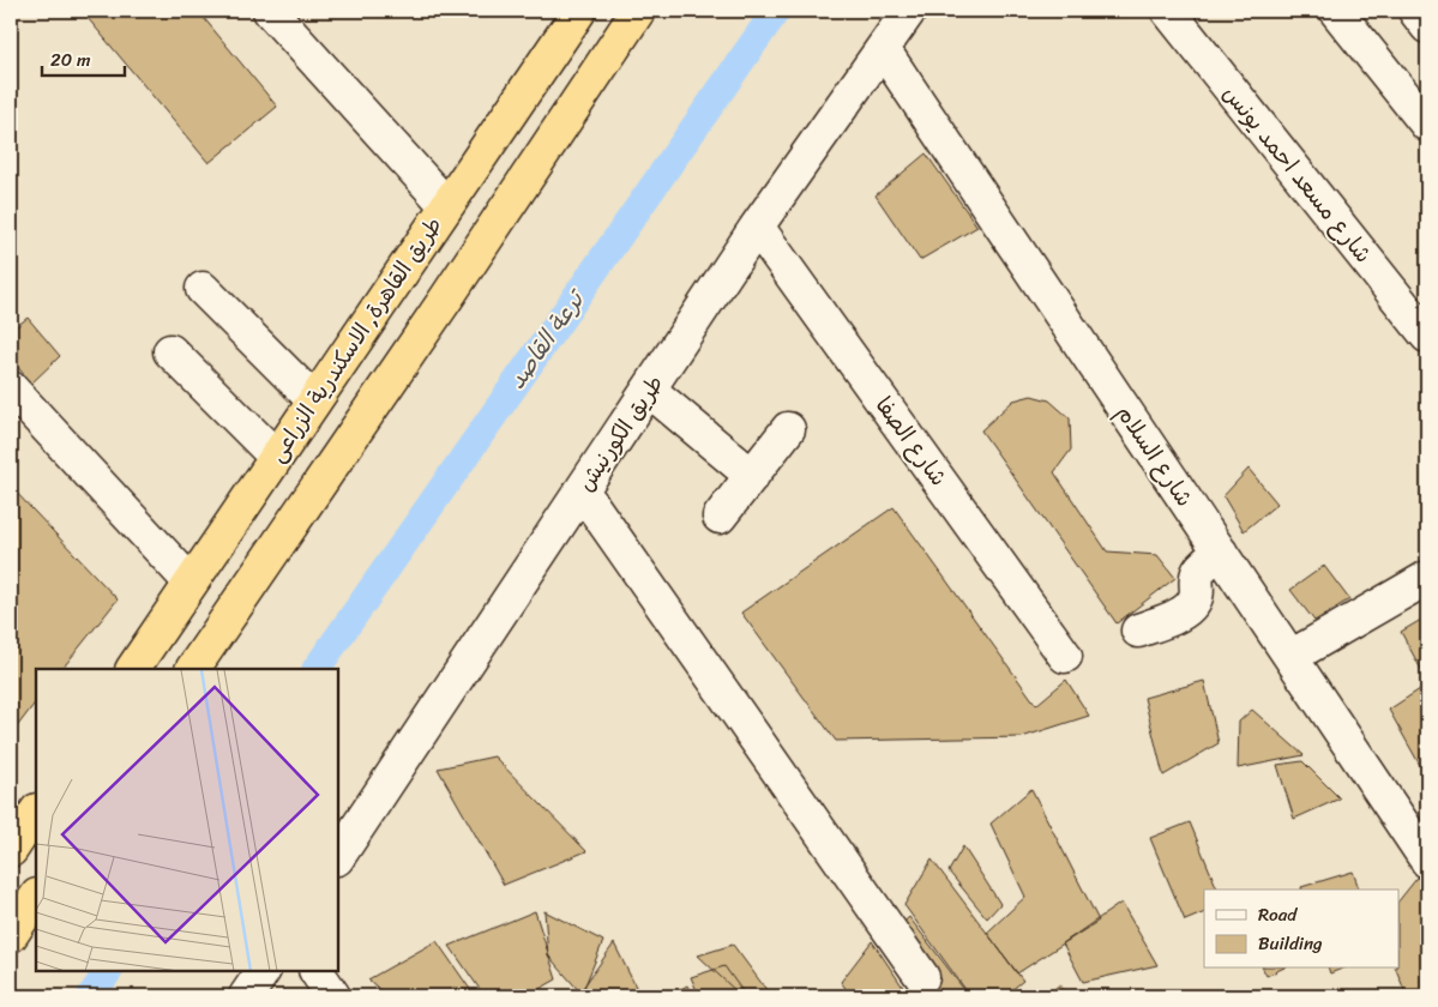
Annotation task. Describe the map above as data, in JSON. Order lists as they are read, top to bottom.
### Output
{
  "streets": {
    "highway": ["طريق القاهرة, الاسكندرية الزراعى"],
    "street": [
      "شارع مسعد احمد يونس",
      "طريق الكورنيش",
      "شارع الصفا",
      "شارع السلام"
    ]
  },
  "crossings": [
    ["طريق الكورنيش", "شارع الصفا"],
    ["طريق الكورنيش", "شارع السلام"]
  ],
  "water": ["ترعة القاصد"],
  "legend": ["Road", "Building"],
  "scale_bar": "20 m"
}
